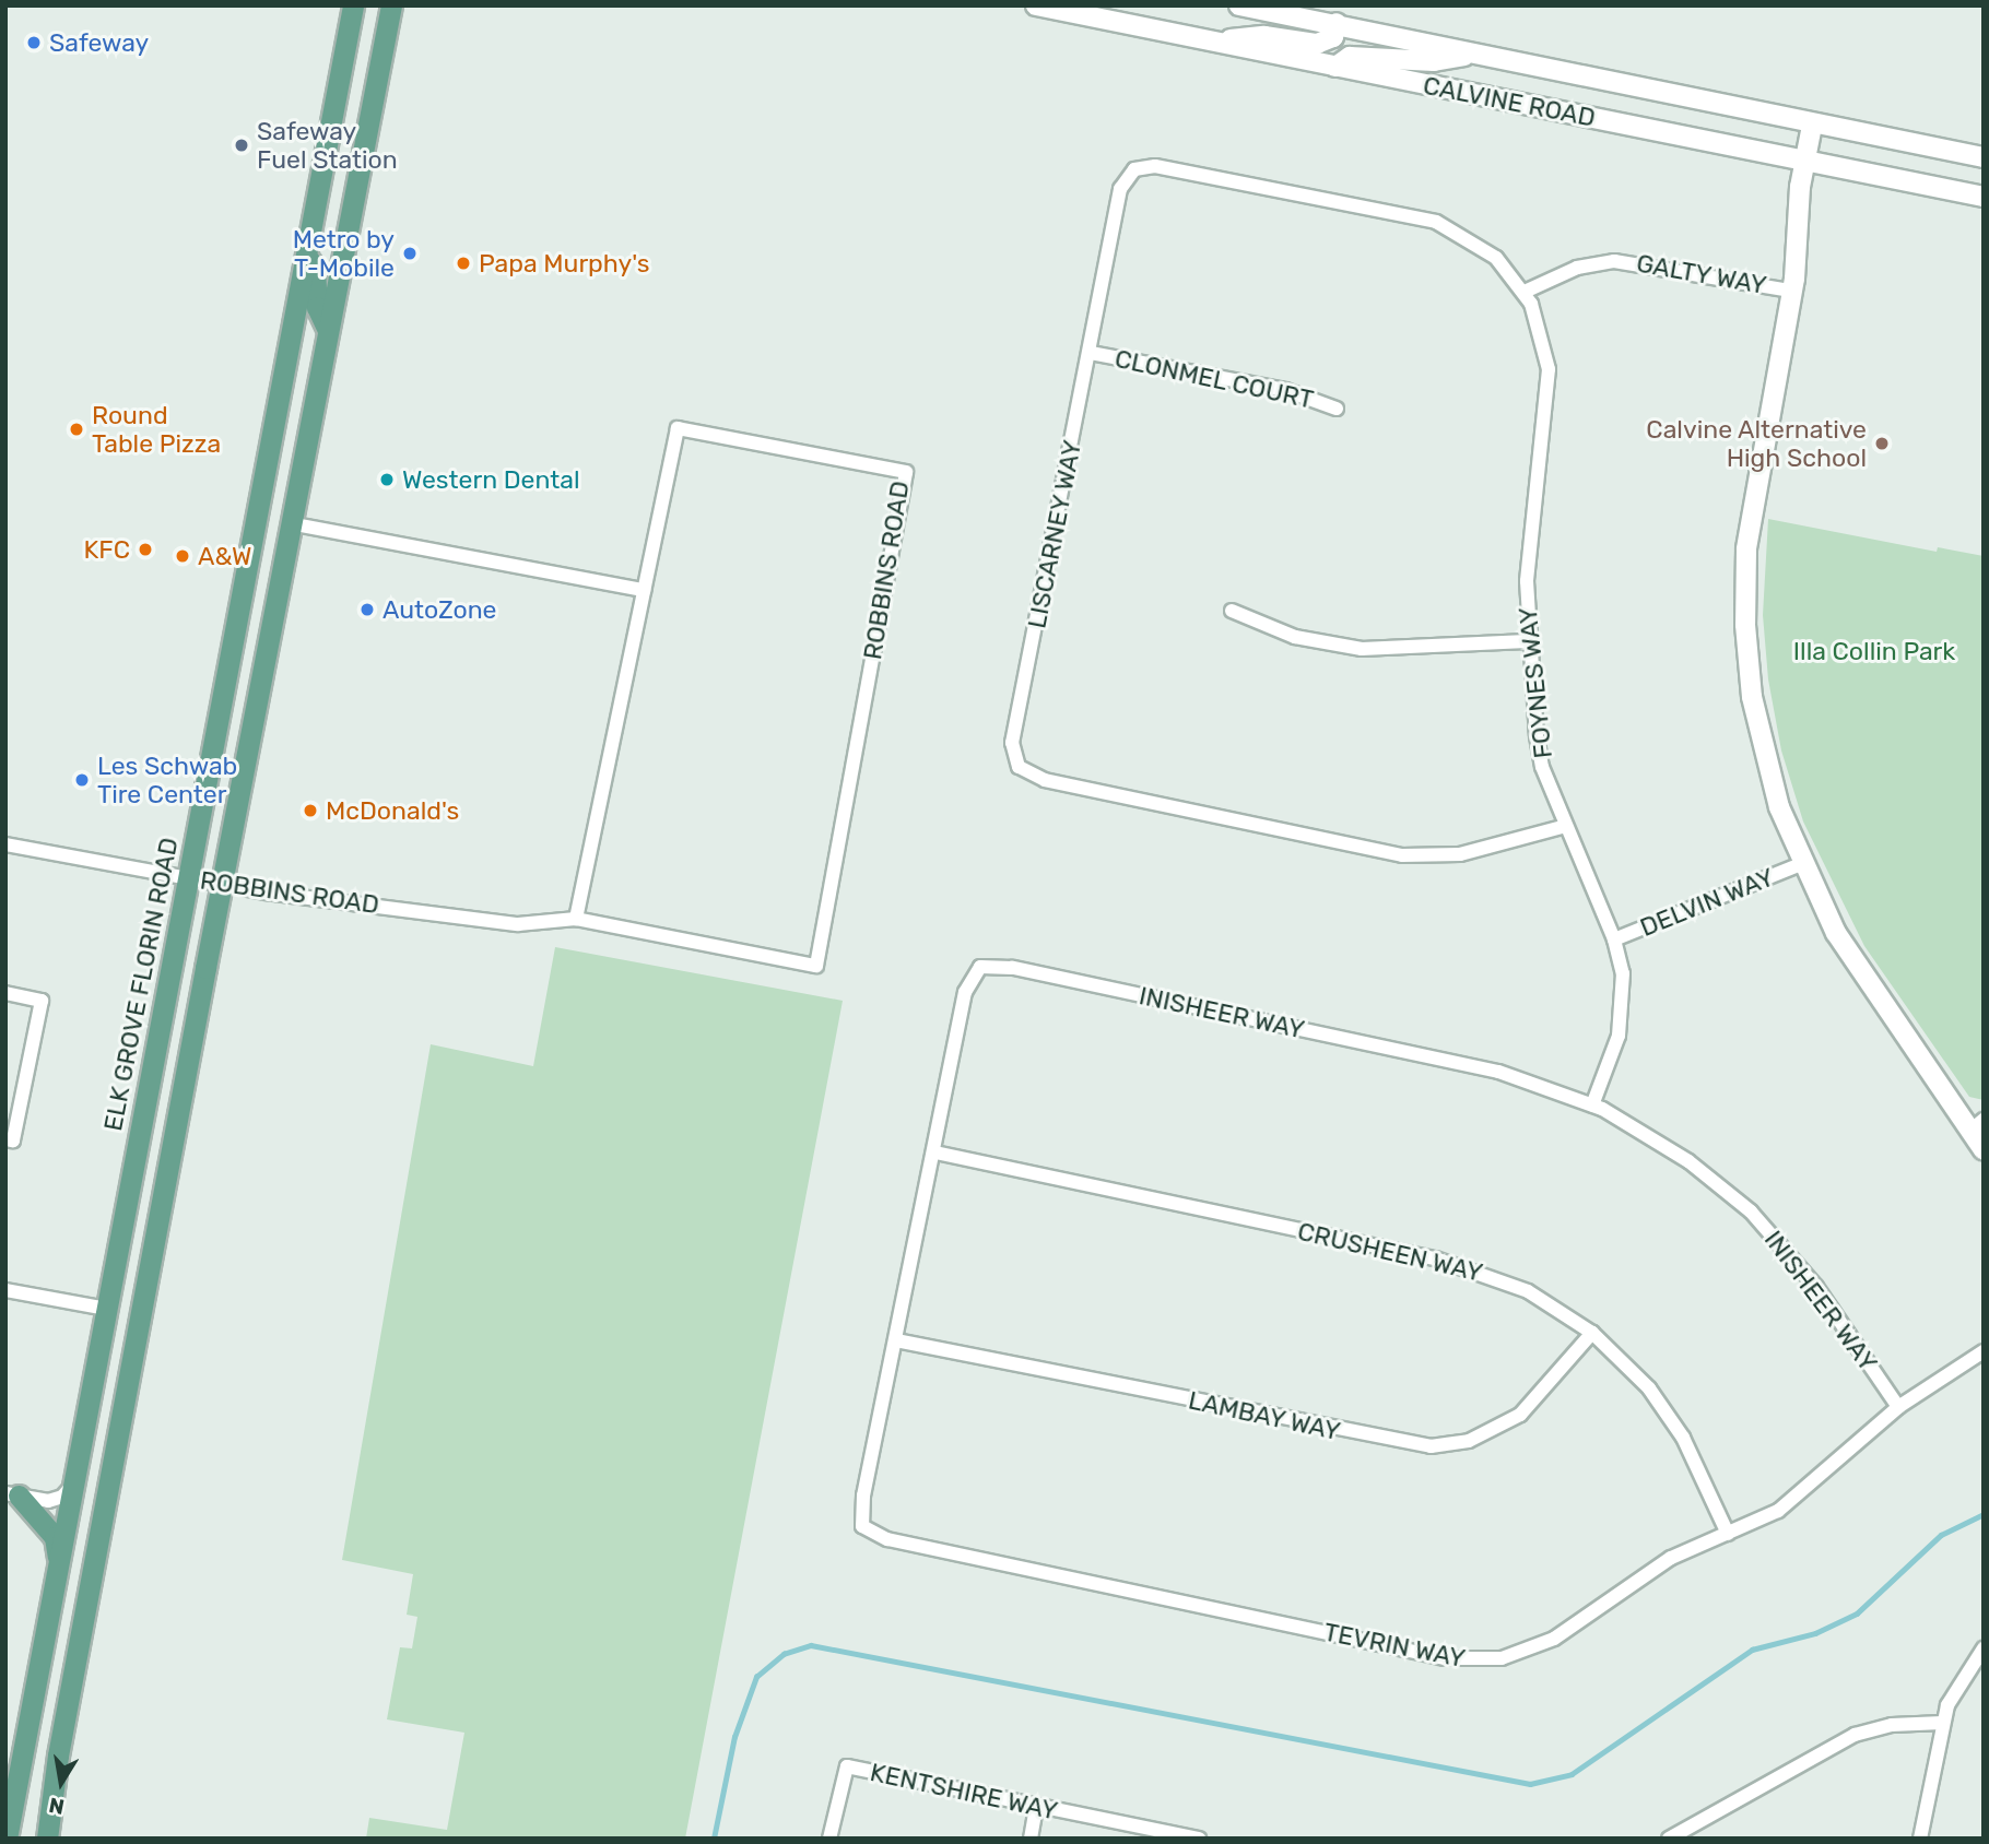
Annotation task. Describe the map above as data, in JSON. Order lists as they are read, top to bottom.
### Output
{
  "streets": {
    "main road": ["CALVINE ROAD", "ELK GROVE FLORIN ROAD"],
    "street": [
      "GALTY WAY",
      "CLONMEL COURT",
      "LISCARNEY WAY",
      "ROBBINS ROAD",
      "FOYNES WAY",
      "DELVIN WAY",
      "INISHEER WAY",
      "CRUSHEEN WAY",
      "LAMBAY WAY",
      "TEVRIN WAY",
      "KENTSHIRE WAY"
    ]
  },
  "crossings": [
    ["GALTY WAY", "LISCARNEY WAY"],
    ["GALTY WAY", "FOYNES WAY"],
    ["CLONMEL COURT", "LISCARNEY WAY"],
    ["LISCARNEY WAY", "FOYNES WAY"],
    ["ROBBINS ROAD", "ELK GROVE FLORIN ROAD"],
    ["FOYNES WAY", "DELVIN WAY"],
    ["FOYNES WAY", "INISHEER WAY"],
    ["INISHEER WAY", "CRUSHEEN WAY"],
    ["INISHEER WAY", "LAMBAY WAY"],
    ["INISHEER WAY", "TEVRIN WAY"],
    ["CRUSHEEN WAY", "LAMBAY WAY"],
    ["CRUSHEEN WAY", "TEVRIN WAY"]
  ],
  "parks": ["Illa Collin Park"],
  "places": [
    "Safeway",
    "Safeway Fuel Station",
    "Metro by T-Mobile",
    "Papa Murphy's",
    "Round Table Pizza",
    "Calvine Alternative High School",
    "Western Dental",
    "KFC",
    "A&W",
    "AutoZone",
    "Les Schwab Tire Center",
    "McDonald's"
  ],
  "north": "bottom"
}
